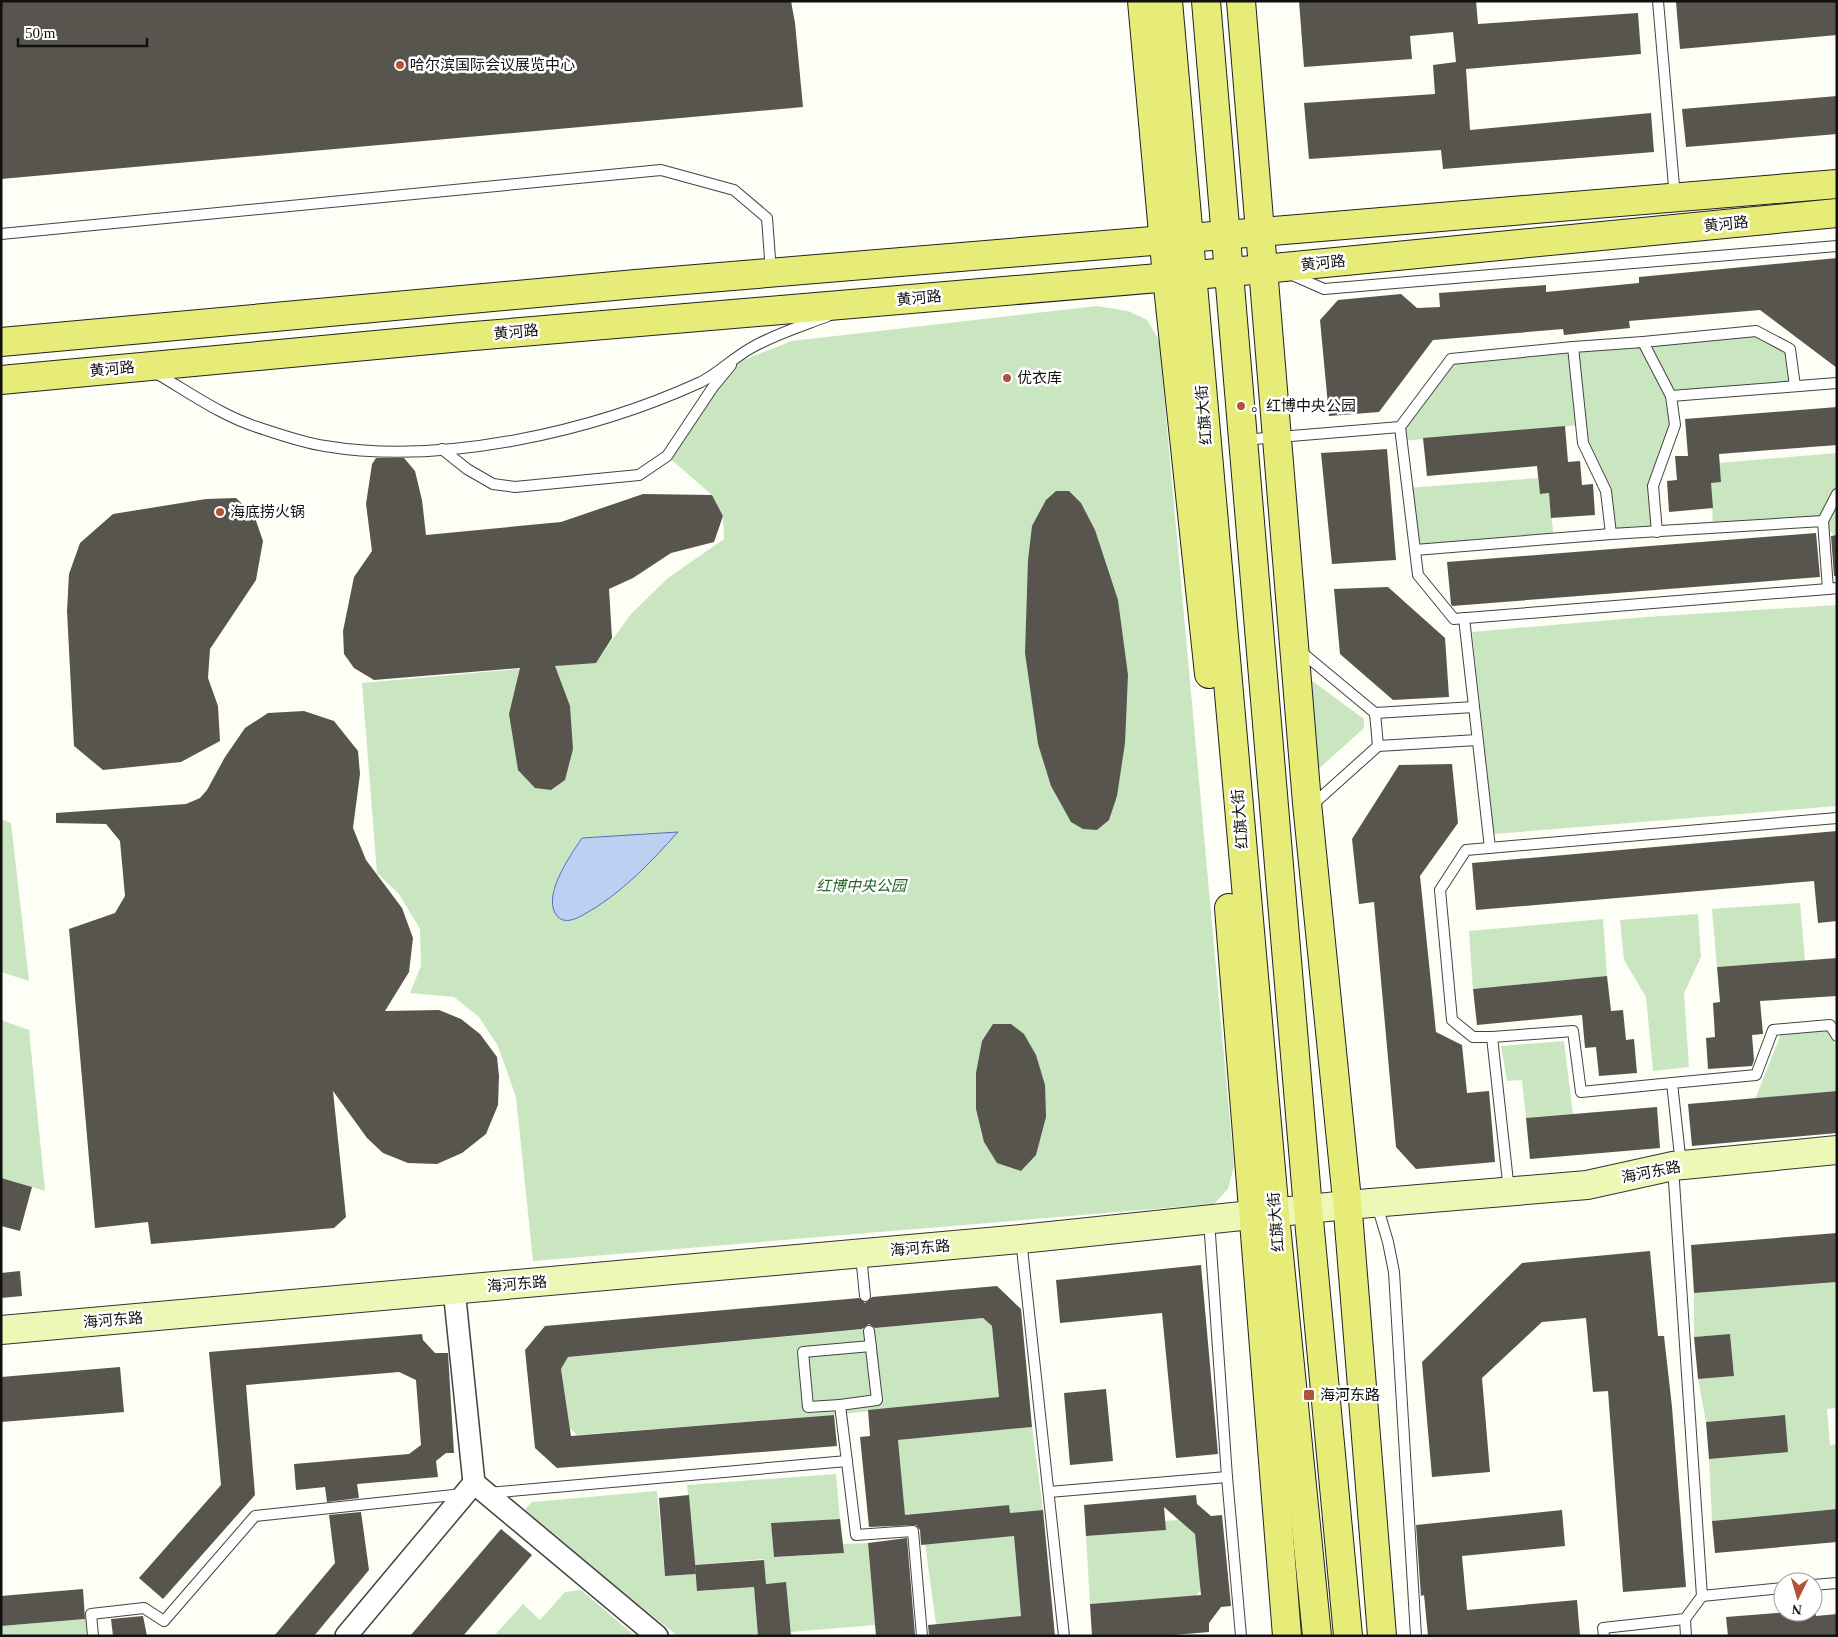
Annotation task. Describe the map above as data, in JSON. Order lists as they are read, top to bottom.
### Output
{
  "streets": {
    "main road": ["黄河路", "红旗大街"],
    "street": ["海河东路"]
  },
  "crossings": [
    ["黄河路", "红旗大街"],
    ["红旗大街", "海河东路"]
  ],
  "parks": ["红博中央公园"],
  "places": {
    "other": [
      "哈尔滨国际会议展览中心",
      "优衣库",
      "。红博中央公园",
      "海底捞火锅"
    ],
    "transit": ["海河东路"]
  },
  "scale_bar": "50 m",
  "north": "bottom"
}
